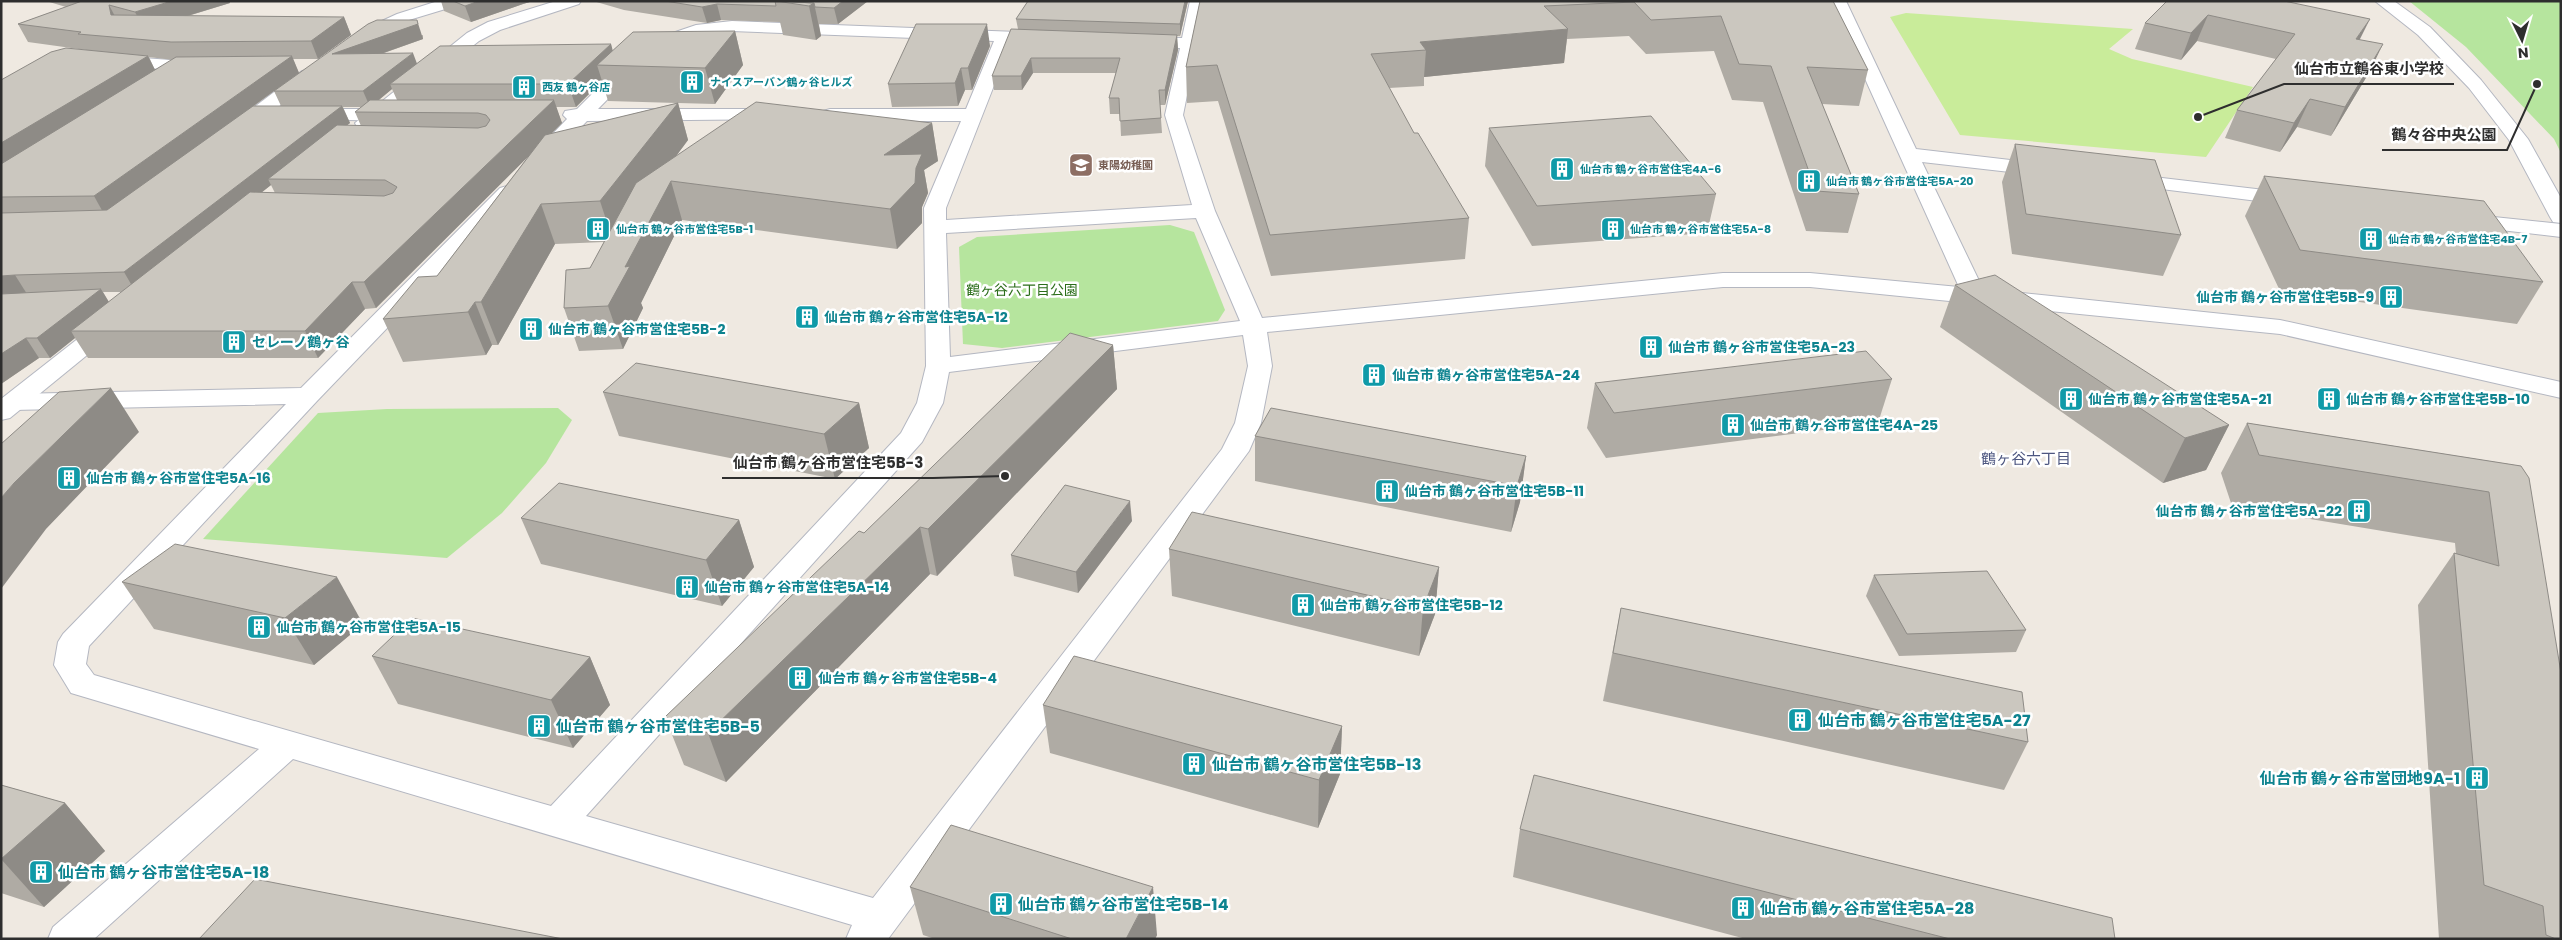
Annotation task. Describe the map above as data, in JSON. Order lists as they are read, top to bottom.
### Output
{
  "districts": ["鶴ヶ谷六丁目"],
  "parks": ["鶴ヶ谷六丁目公園"],
  "places": {
    "building": [
      "ナイスアーバン鶴ヶ谷ヒルズ",
      "西友 鶴ヶ谷店",
      "仙台市 鶴ヶ谷市営住宅4A-6",
      "仙台市 鶴ヶ谷市営住宅5A-20",
      "仙台市 鶴ヶ谷市営住宅5B-1",
      "仙台市 鶴ヶ谷市営住宅5A-8",
      "仙台市 鶴ヶ谷市営住宅4B-7",
      "仙台市 鶴ヶ谷市営住宅5B-9",
      "仙台市 鶴ヶ谷市営住宅5A-12",
      "仙台市 鶴ヶ谷市営住宅5B-2",
      "セレーノ鶴ヶ谷",
      "仙台市 鶴ヶ谷市営住宅5A-23",
      "仙台市 鶴ヶ谷市営住宅5A-24",
      "仙台市 鶴ヶ谷市営住宅5A-21",
      "仙台市 鶴ヶ谷市営住宅5B-10",
      "仙台市 鶴ヶ谷市営住宅4A-25",
      "仙台市 鶴ヶ谷市営住宅5A-16",
      "仙台市 鶴ヶ谷市営住宅5B-11",
      "仙台市 鶴ヶ谷市営住宅5A-22",
      "仙台市 鶴ヶ谷市営住宅5A-14",
      "仙台市 鶴ヶ谷市営住宅5B-12",
      "仙台市 鶴ヶ谷市営住宅5A-15",
      "仙台市 鶴ヶ谷市営住宅5B-4",
      "仙台市 鶴ヶ谷市営住宅5A-27",
      "仙台市 鶴ヶ谷市営住宅5B-5",
      "仙台市 鶴ヶ谷市営住宅5B-13",
      "仙台市 鶴ヶ谷市営団地9A-1",
      "仙台市 鶴ヶ谷市営住宅5A-18",
      "仙台市 鶴ヶ谷市営住宅5B-14",
      "仙台市 鶴ヶ谷市営住宅5A-28"
    ],
    "other": ["鶴々谷中央公園", "仙台市立鶴谷東小学校", "仙台市 鶴ヶ谷市営住宅5B-3"],
    "school or university": ["東陽幼稚園"]
  },
  "north": "bottom"
}
